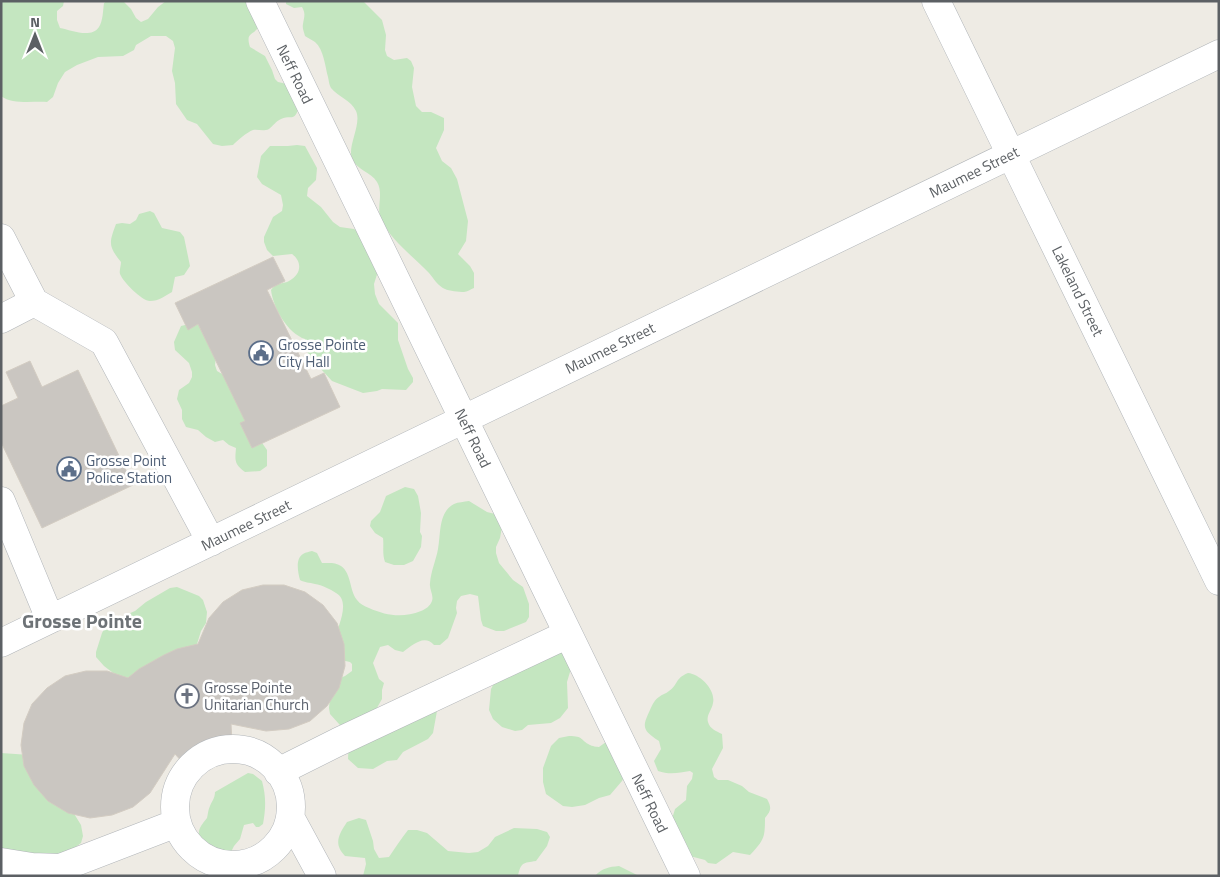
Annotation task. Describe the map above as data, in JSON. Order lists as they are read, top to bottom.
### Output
{
  "streets": {
    "street": ["Neff Road", "Maumee Street", "Lakeland Street"]
  },
  "crossings": [
    ["Neff Road", "Maumee Street"],
    ["Maumee Street", "Lakeland Street"]
  ],
  "districts": ["Grosse Pointe"],
  "places": {
    "public building": ["Grosse Pointe City Hall", "Grosse Point Police Station"],
    "church": ["Grosse Pointe Unitarian Church"]
  },
  "north": "top"
}
